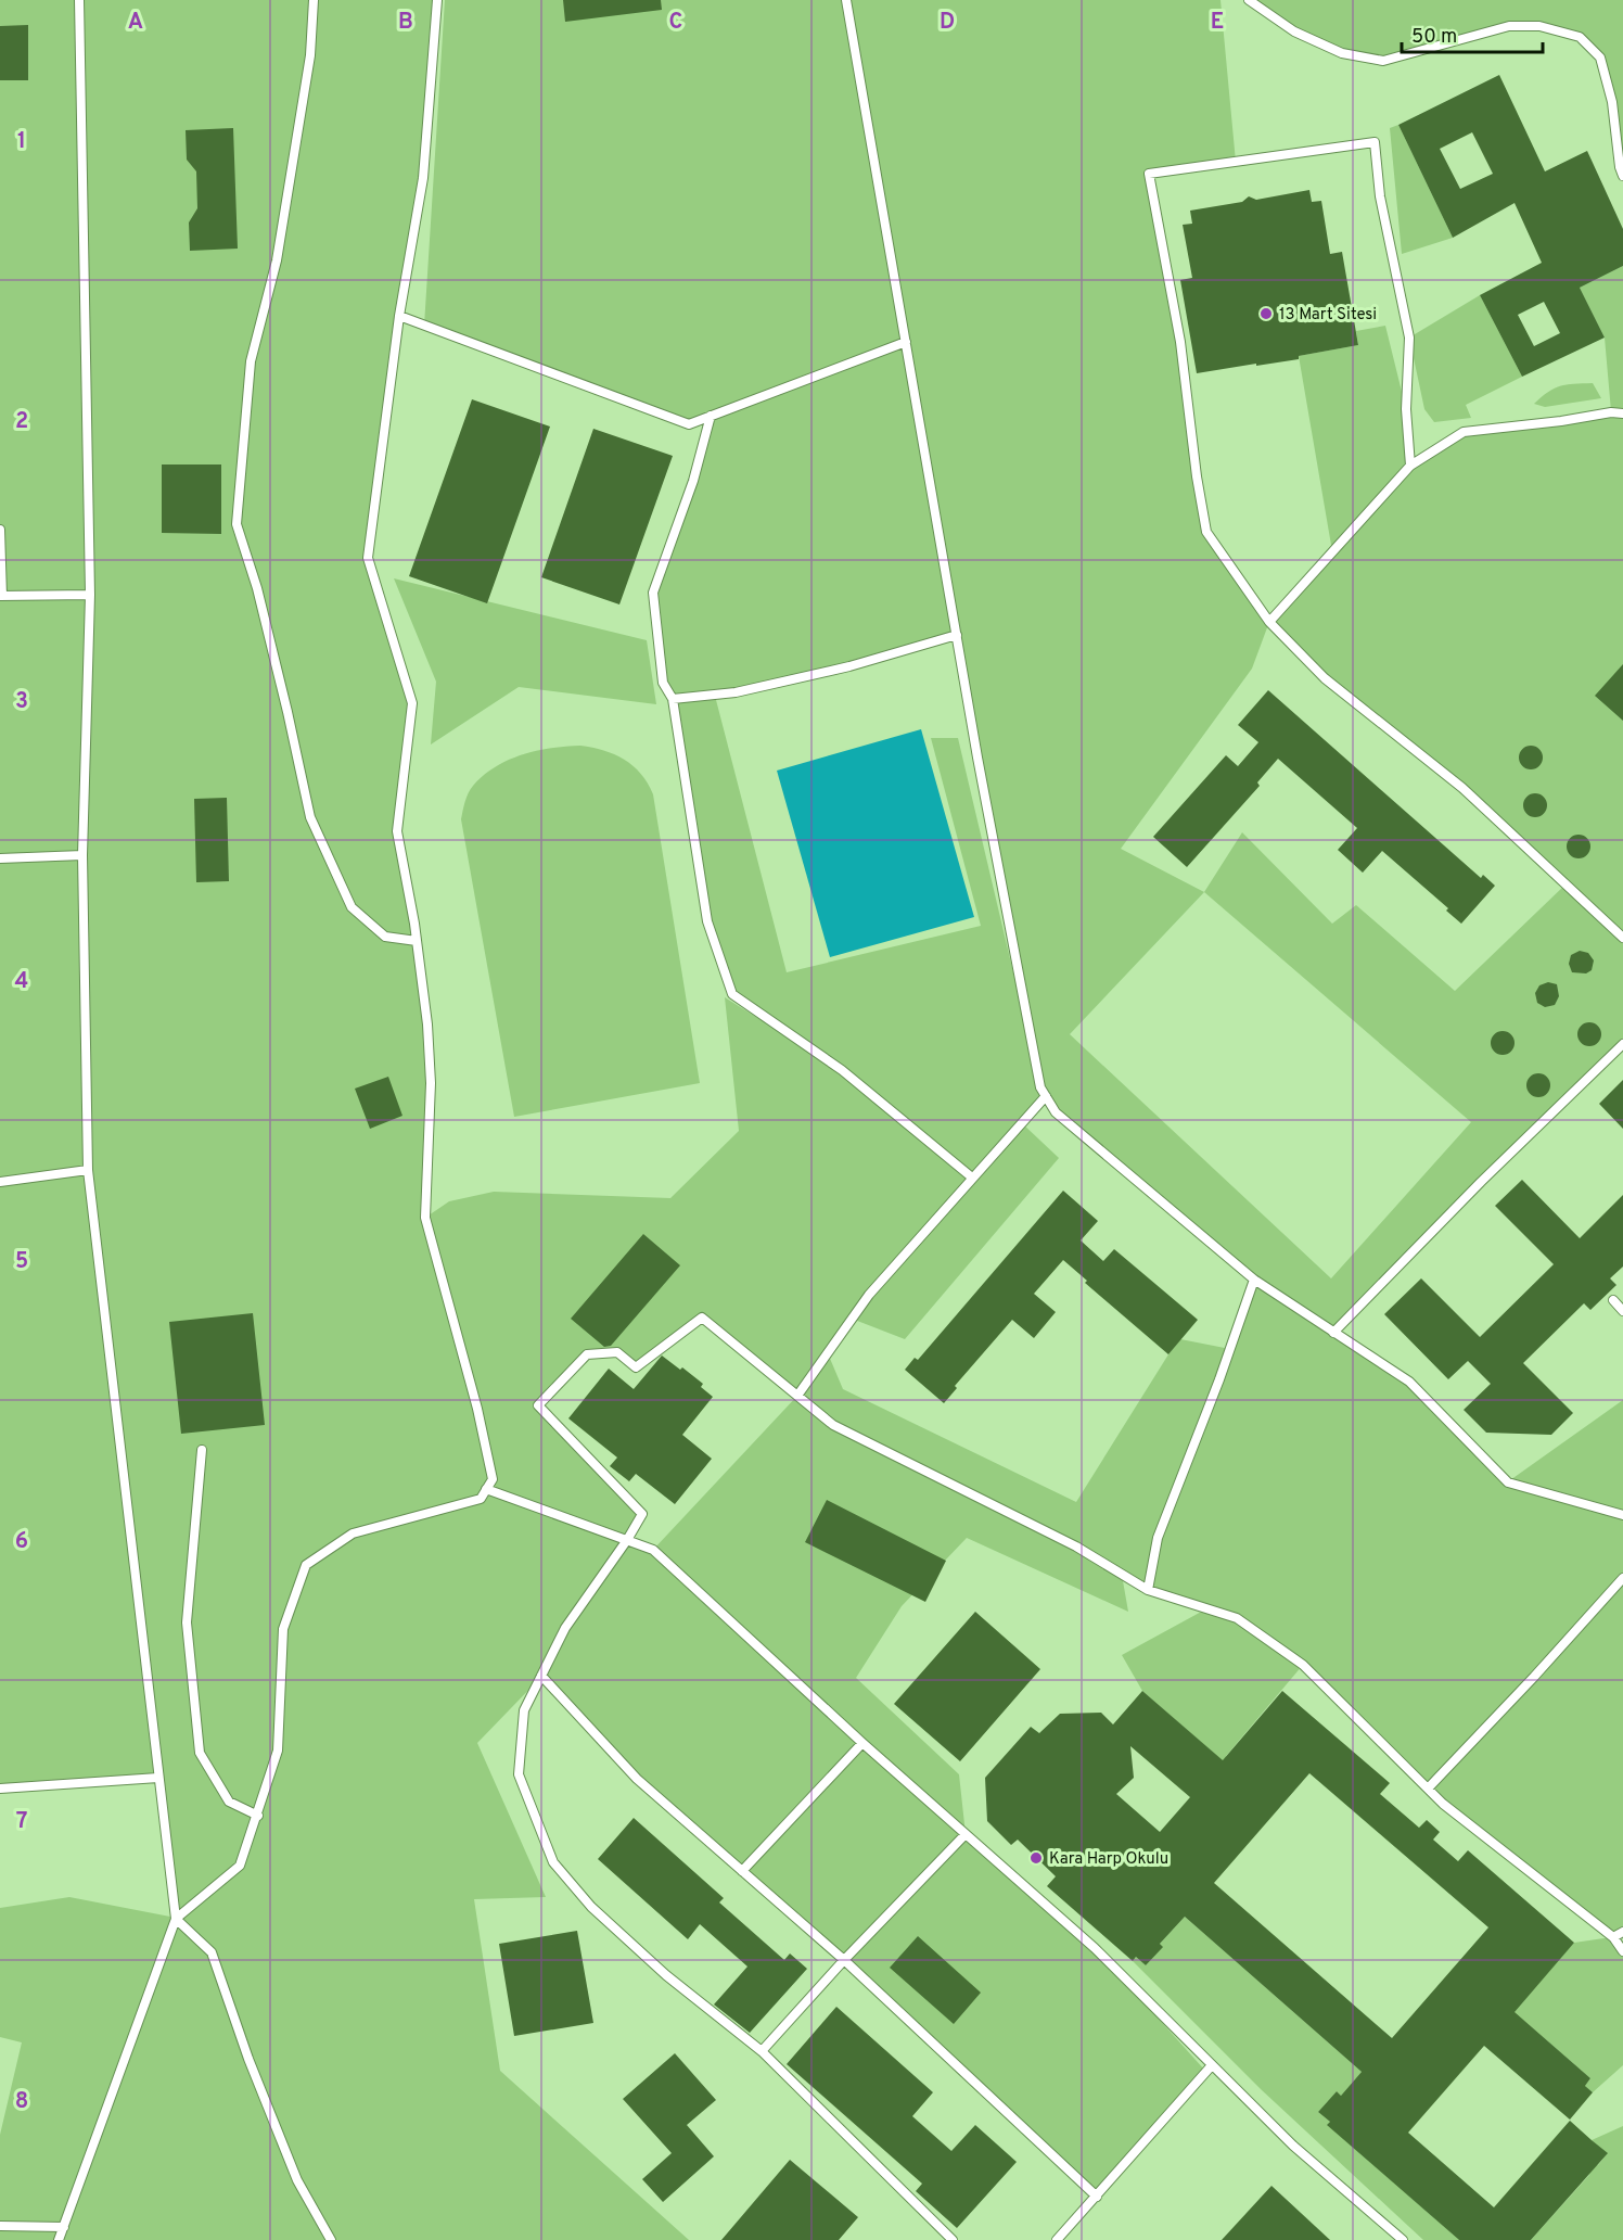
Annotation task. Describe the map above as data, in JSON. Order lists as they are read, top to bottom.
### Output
{
  "places": ["13 Mart Sitesi", "Kara Harp Okulu"],
  "scale_bar": "50 m",
  "grid": {
    "columns": [
      "A",
      "B",
      "C",
      "D",
      "E"
    ],
    "rows": [
      "1",
      "2",
      "3",
      "4",
      "5",
      "6",
      "7",
      "8"
    ]
  }
}
